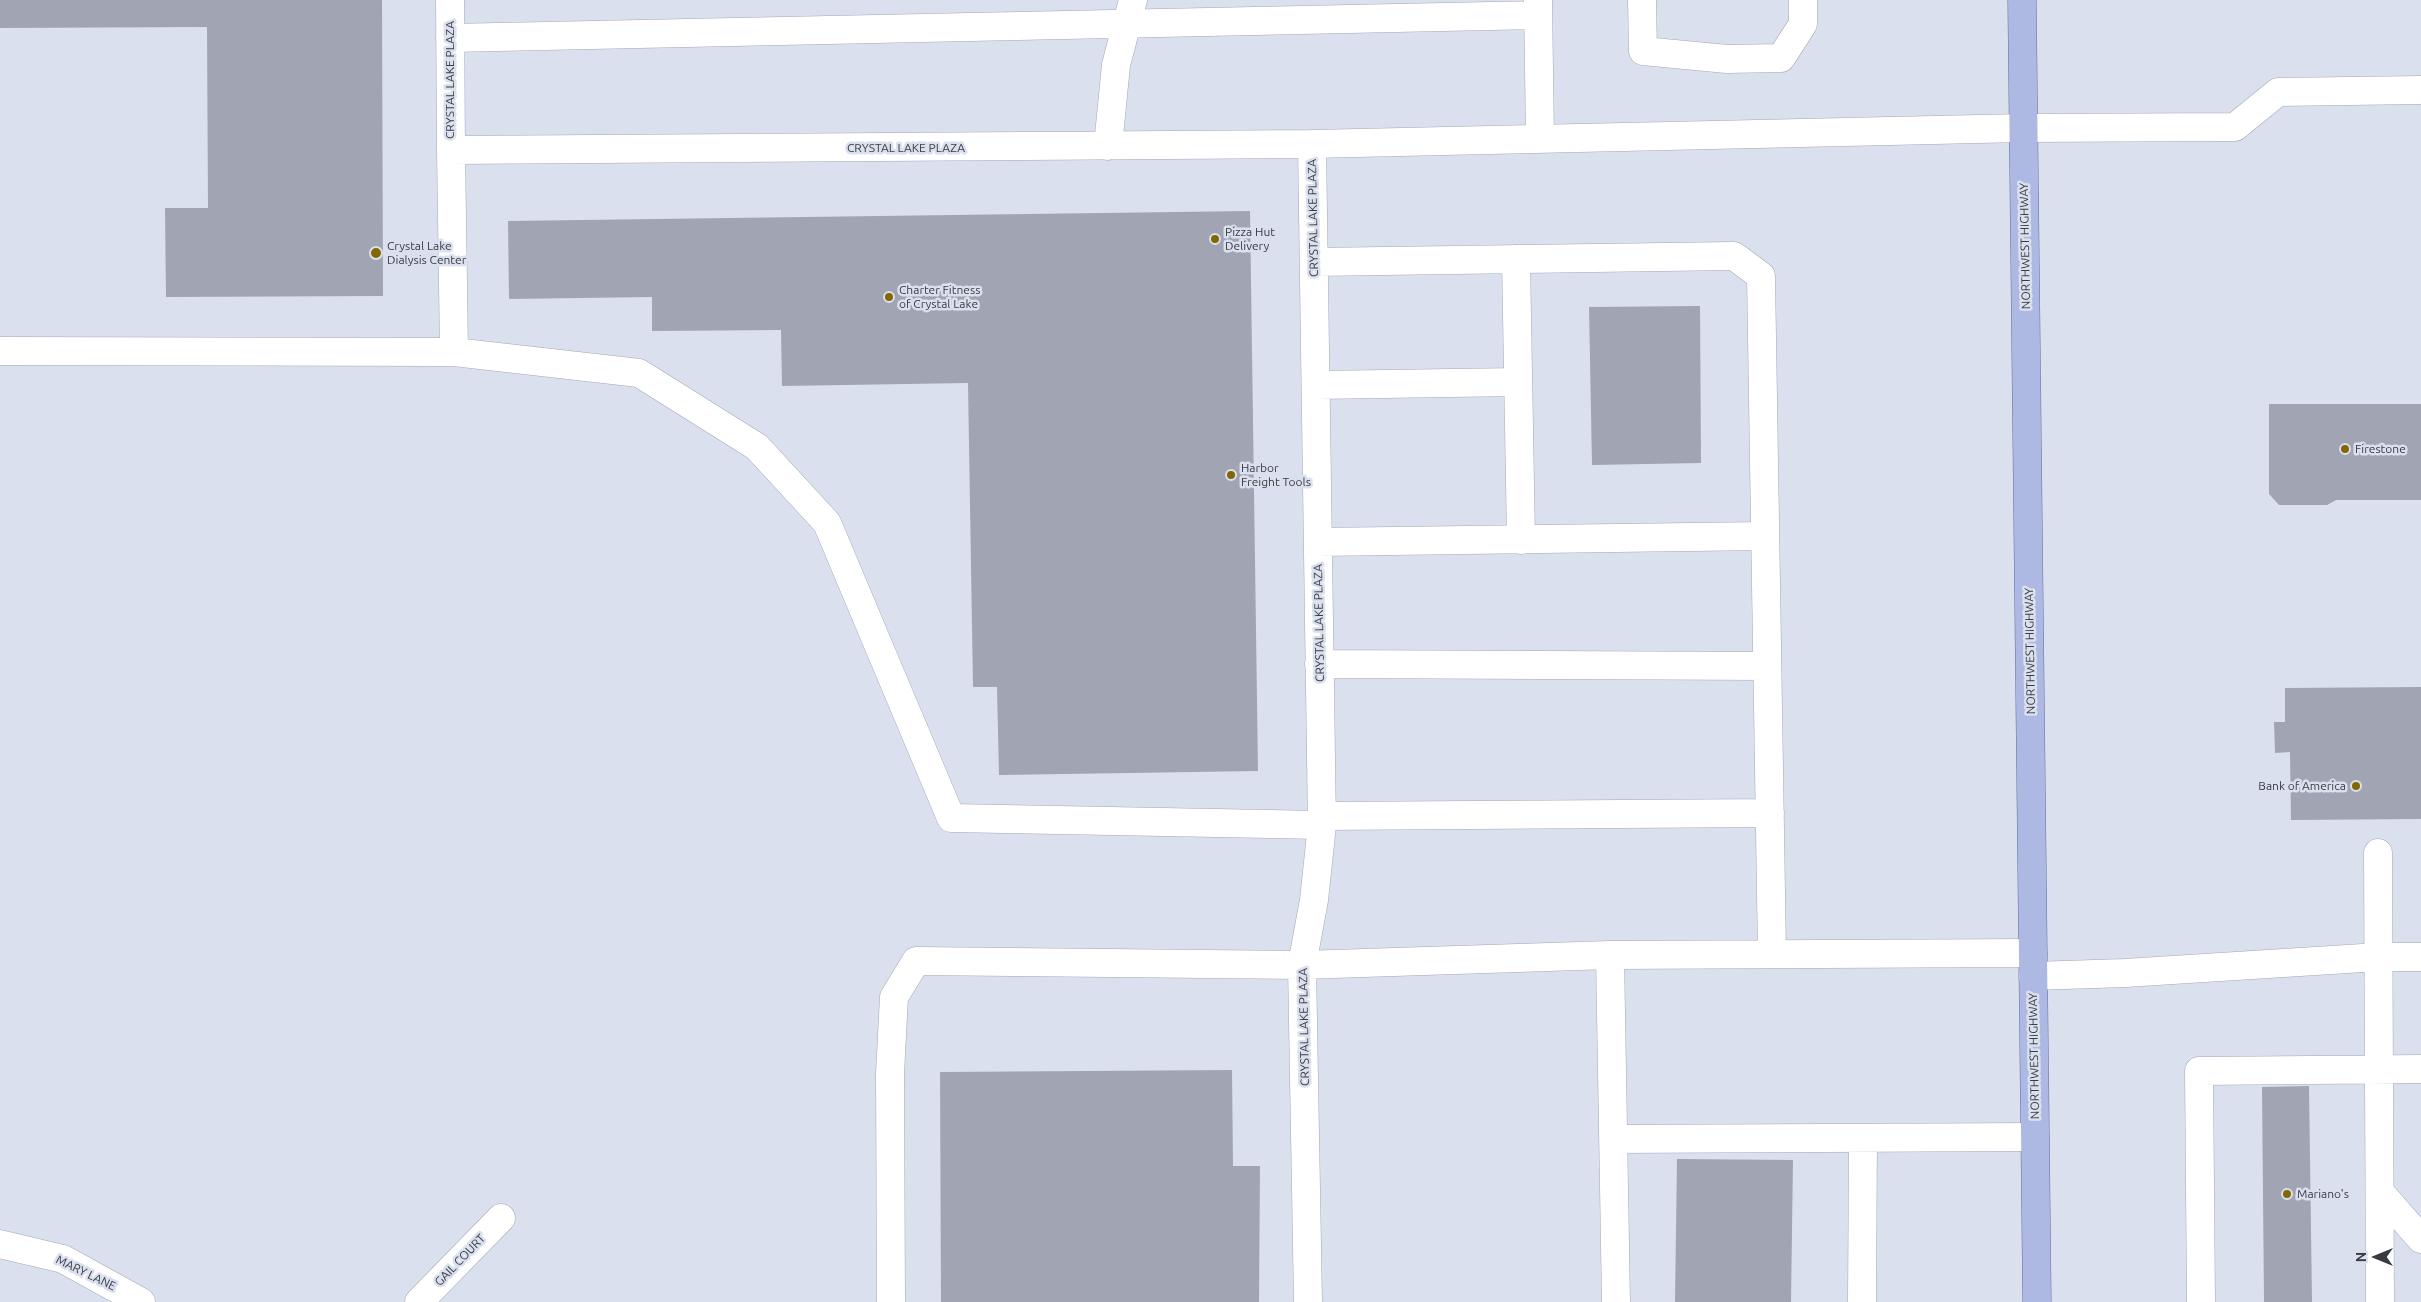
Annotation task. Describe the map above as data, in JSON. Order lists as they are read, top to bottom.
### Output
{
  "streets": {
    "main road": ["NORTHWEST HIGHWAY"],
    "street": ["CRYSTAL LAKE PLAZA", "GAIL COURT", "MARY LANE"]
  },
  "places": [
    "Pizza Hut Delivery",
    "Crystal Lake Dialysis Center",
    "Charter Fitness of Crystal Lake",
    "Firestone",
    "Harbor Freight Tools",
    "Bank of America",
    "Mariano's"
  ],
  "north": "left"
}
